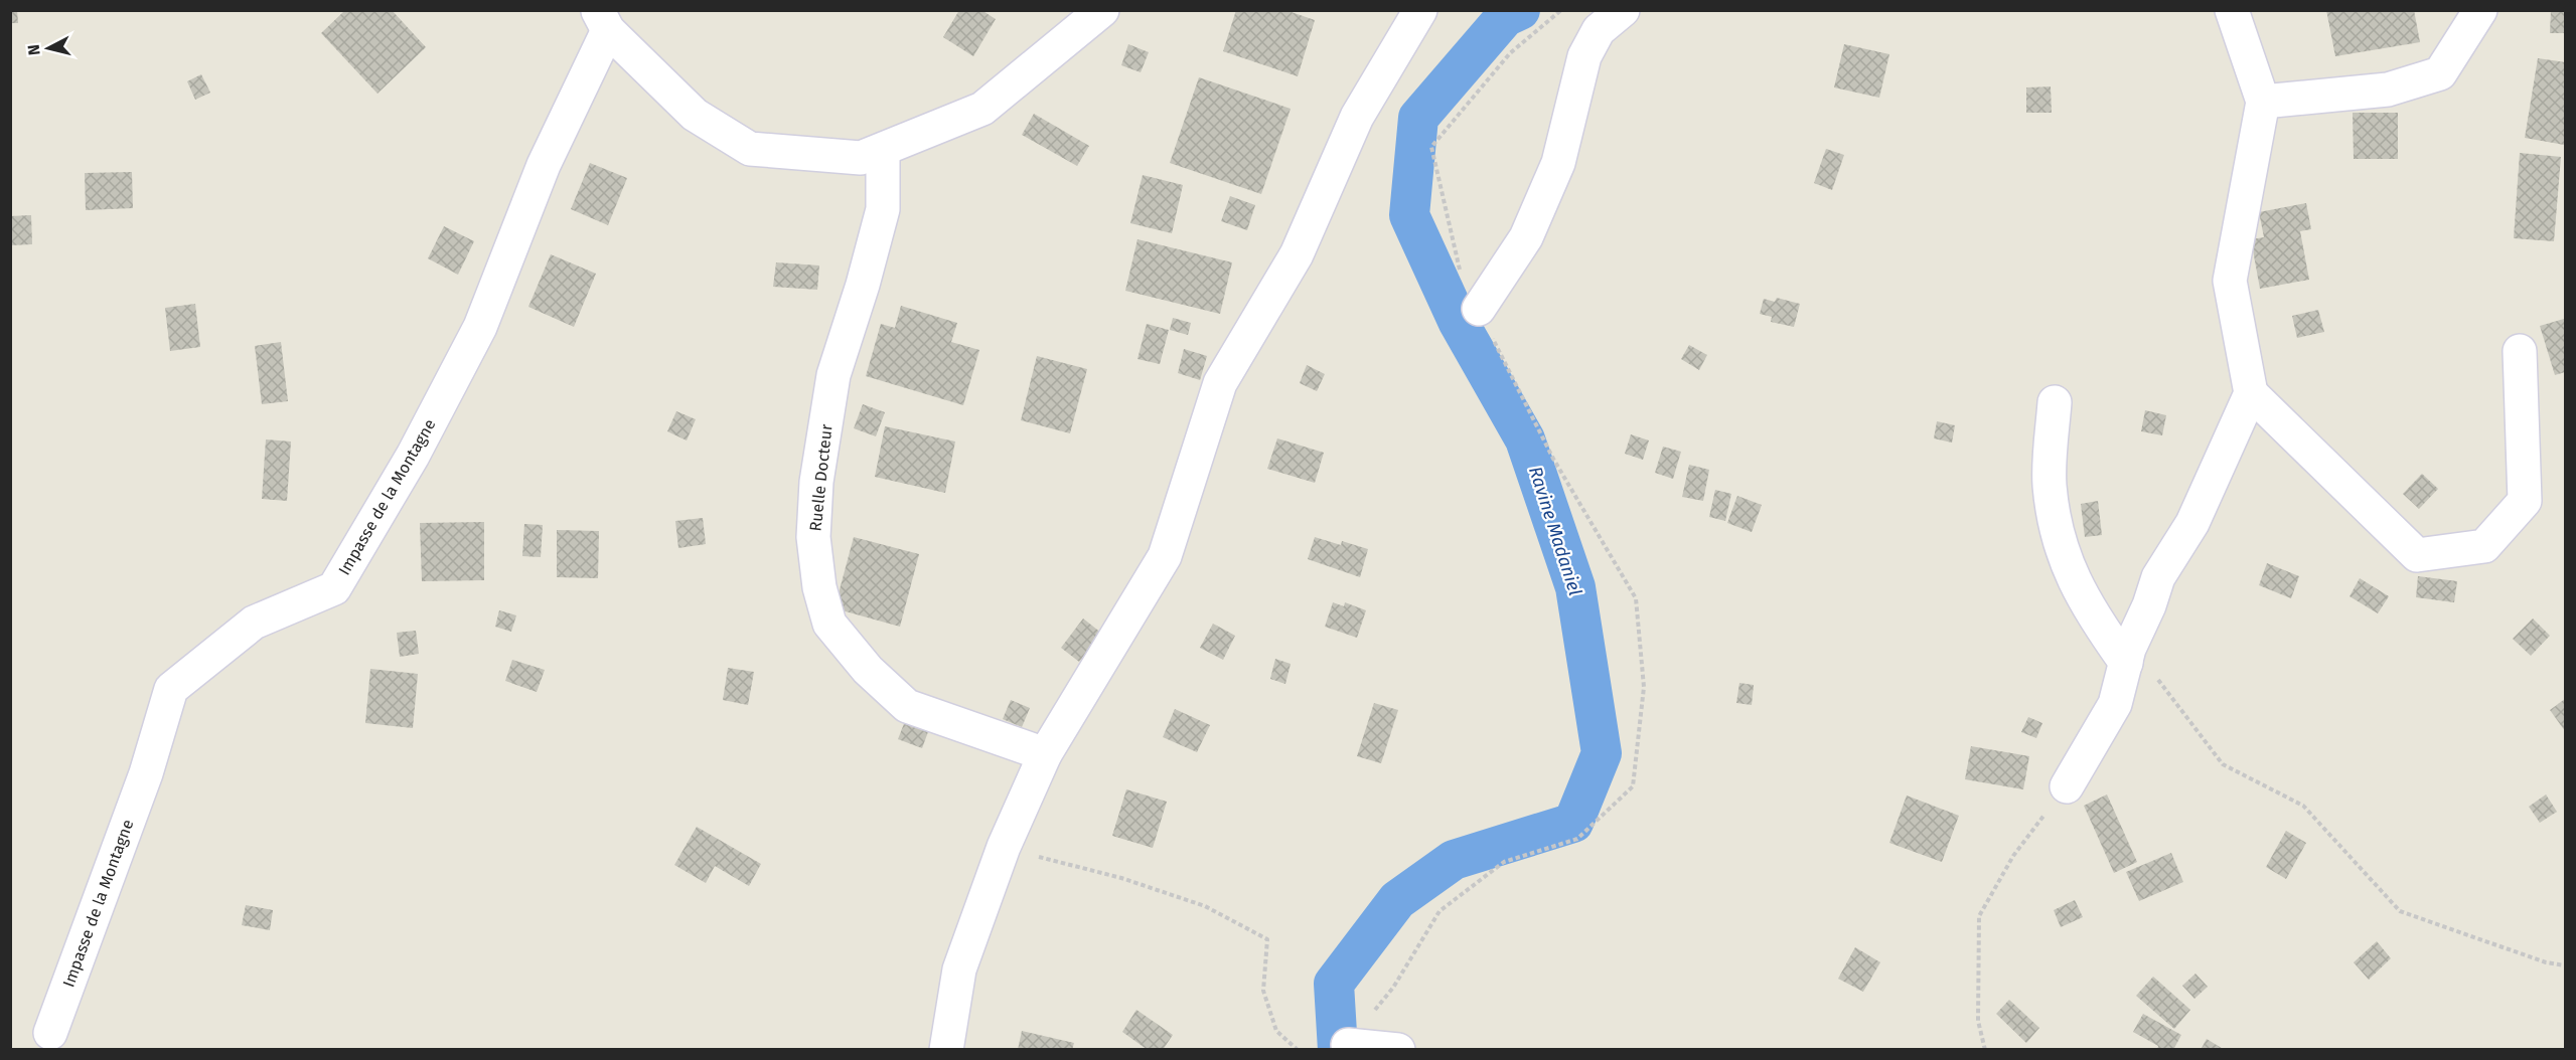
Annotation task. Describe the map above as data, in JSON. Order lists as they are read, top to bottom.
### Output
{
  "streets": {
    "street": ["Ruelle Docteur", "Impasse de la Montagne"]
  },
  "water": ["Ravine Madaniel"],
  "north": "left"
}
